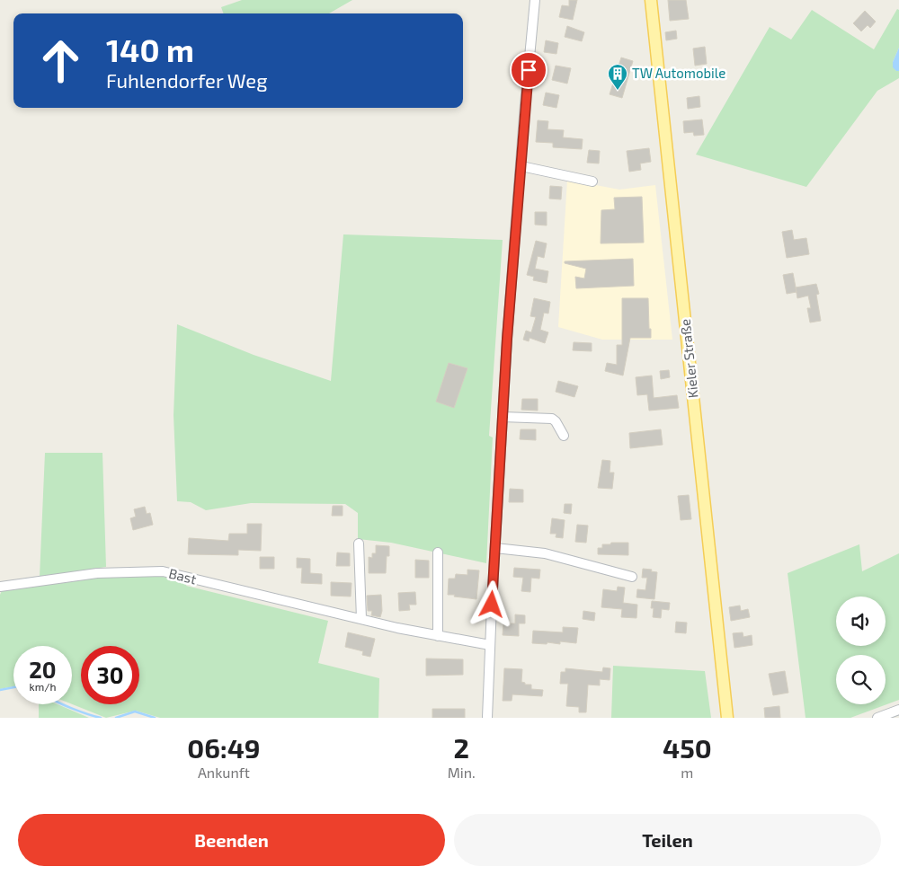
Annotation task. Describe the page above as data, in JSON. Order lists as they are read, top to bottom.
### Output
{
  "streets": {
    "main road": ["Kieler Straße"],
    "street": ["Bast"]
  },
  "places": {
    "building": ["TW Automobile"]
  },
  "page": {
    "turn": ["140 m", "Fuhlendorfer Weg"],
    "speed": "20 km/h",
    "limit": "30",
    "eta": [
      "06:49",
      "Ankunft",
      "2",
      "Min.",
      "450",
      "m"
    ],
    "buttons": ["Beenden", "Teilen"]
  }
}
